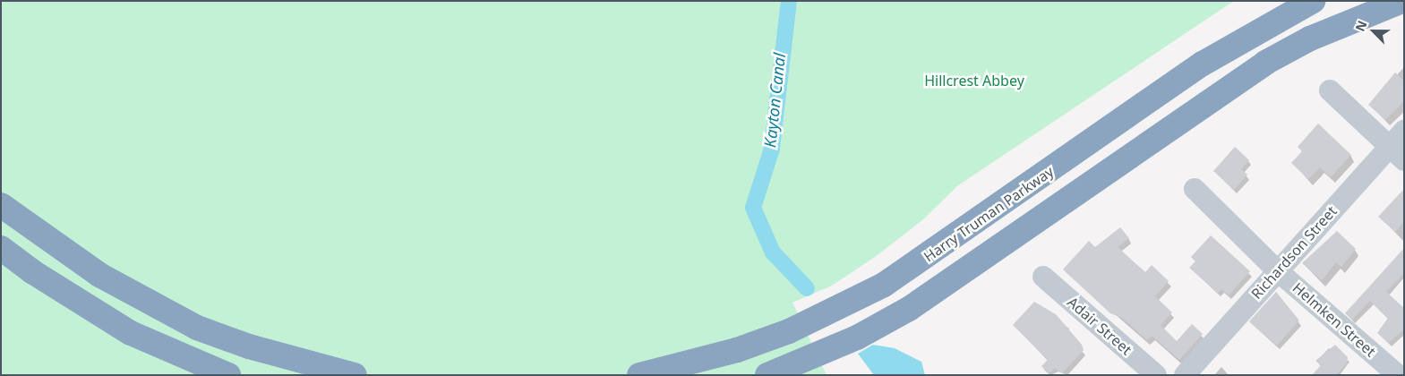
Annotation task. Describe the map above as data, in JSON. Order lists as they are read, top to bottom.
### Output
{
  "streets": {
    "highway": ["Harry Truman Parkway"],
    "street": ["Richardson Street", "Helmken Street", "Adair Street"]
  },
  "crossings": [
    ["Richardson Street", "Helmken Street"]
  ],
  "water": ["Kayton Canal"],
  "parks": ["Hillcrest Abbey"],
  "north": "top left"
}
